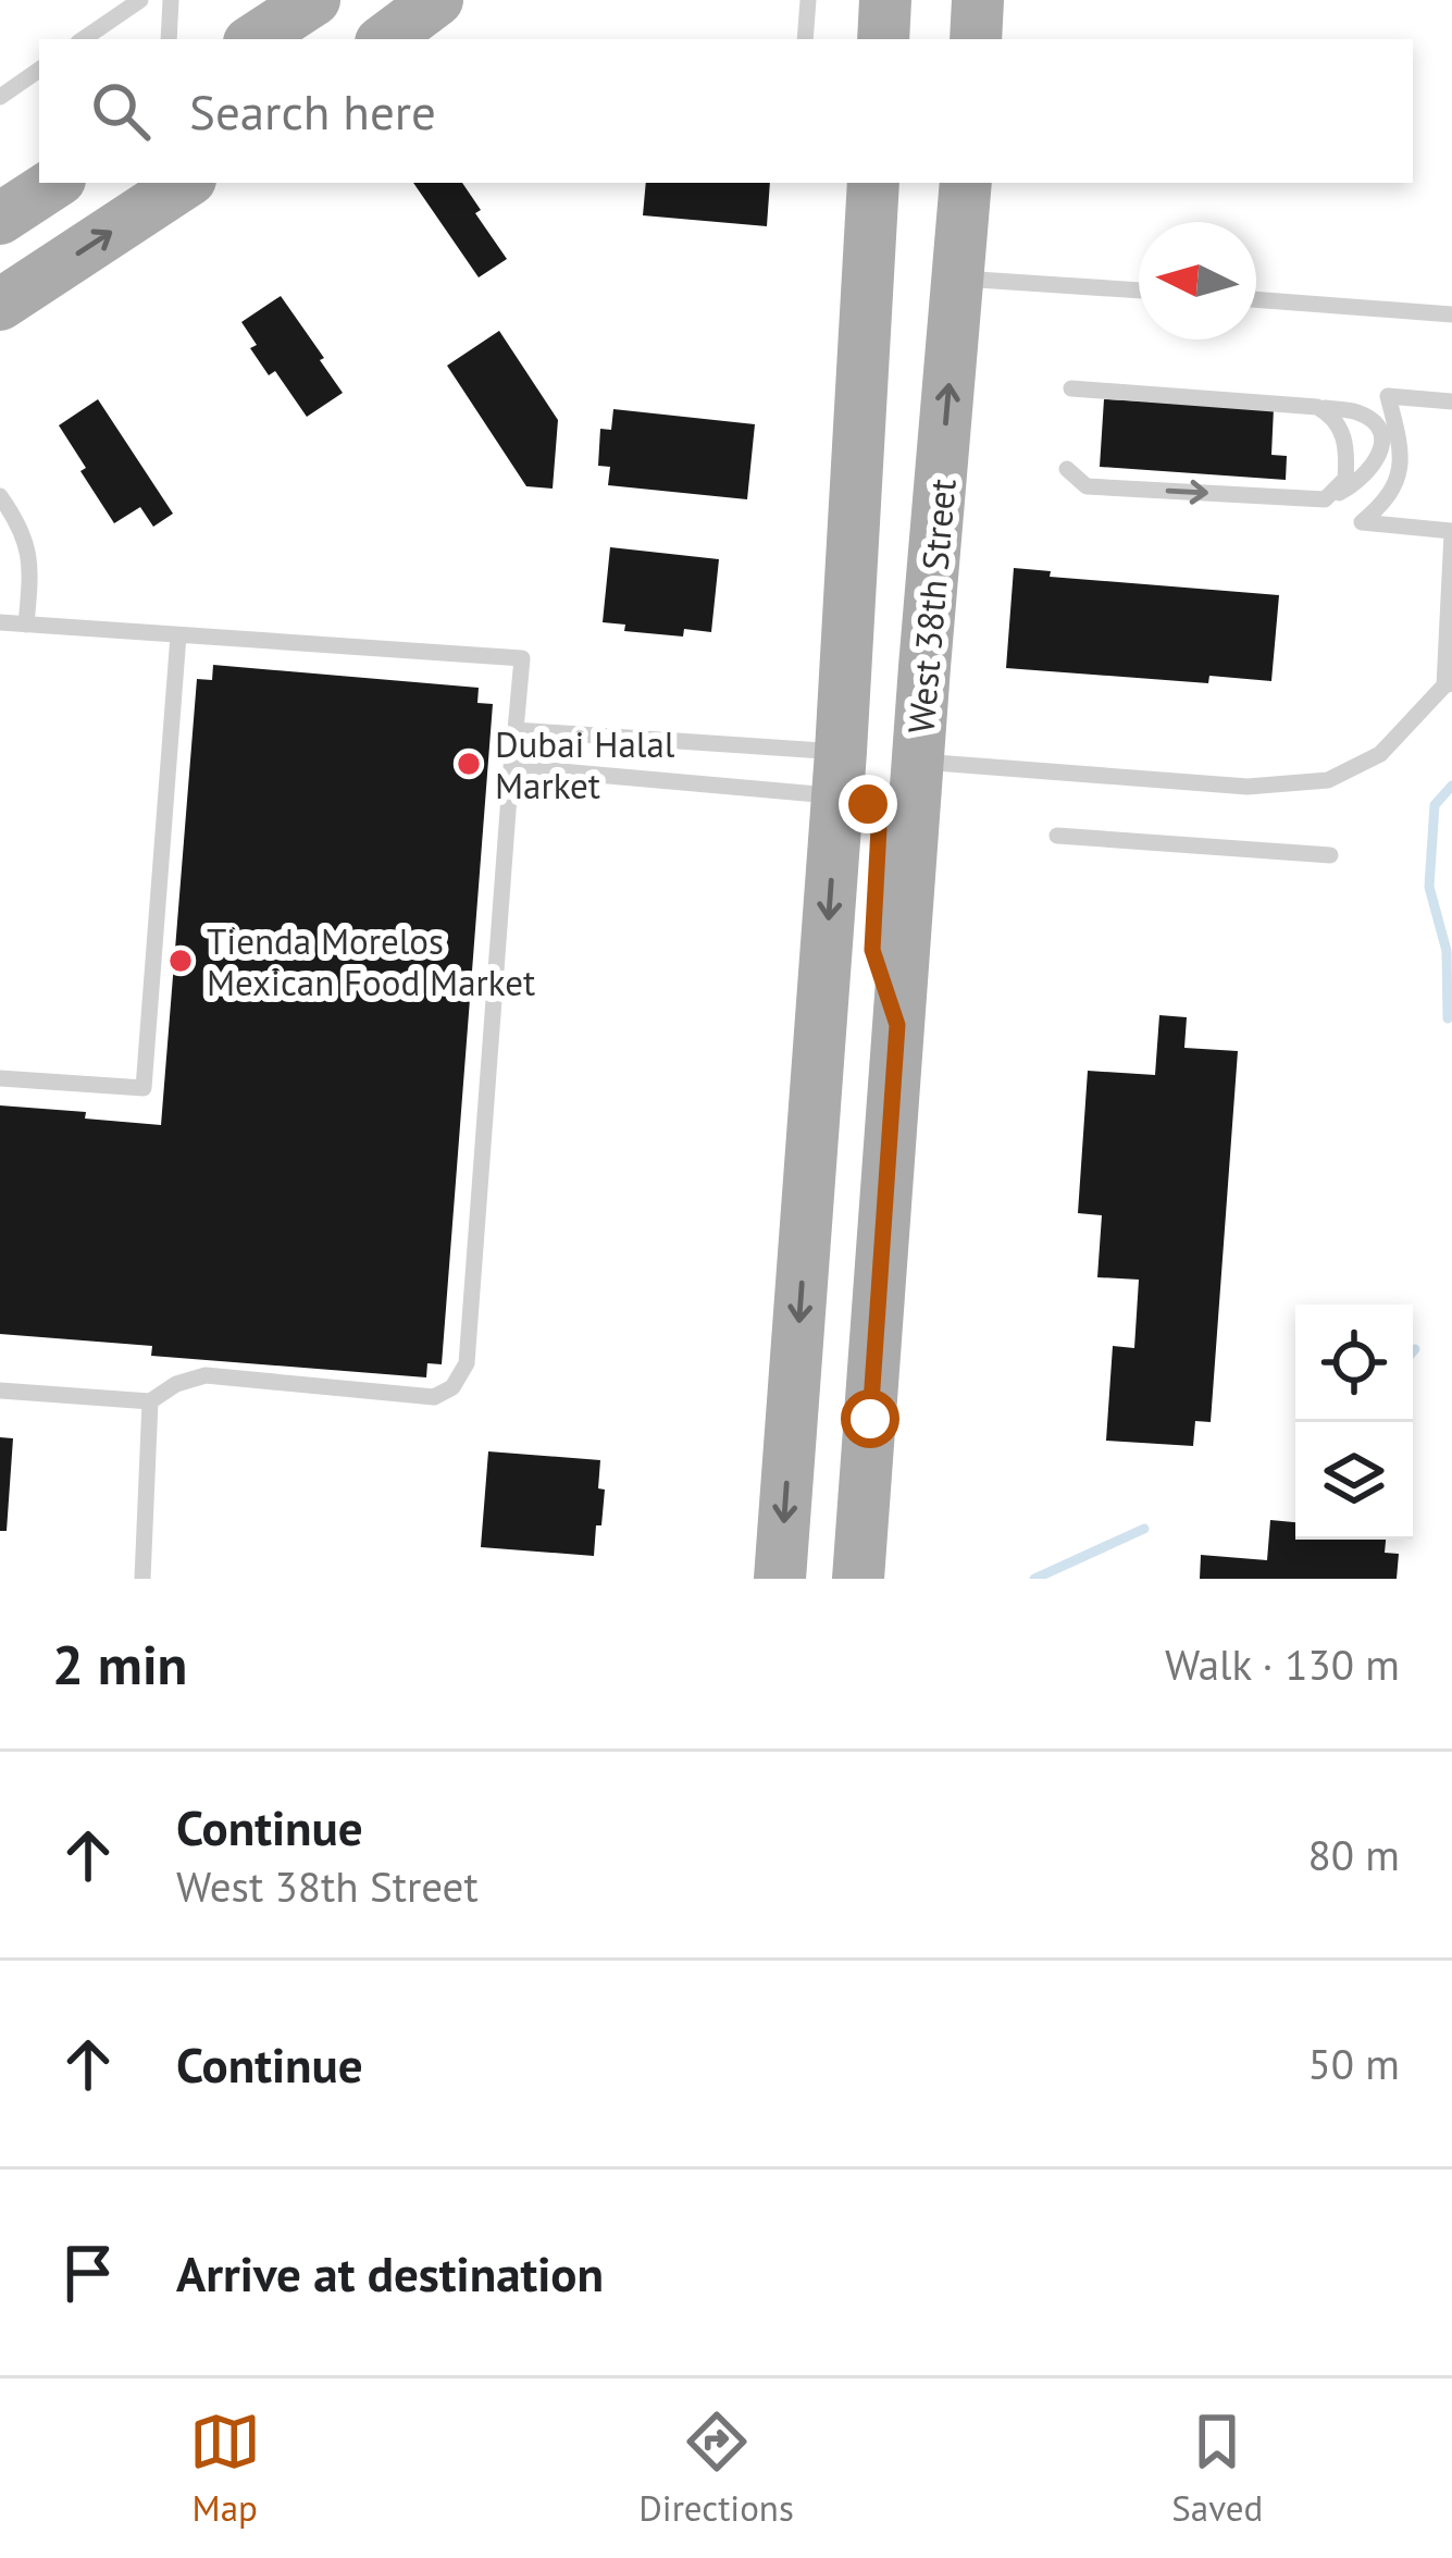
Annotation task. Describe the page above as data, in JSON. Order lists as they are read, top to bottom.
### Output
{
  "streets": {
    "main road": ["West 38th Street"]
  },
  "places": ["Dubai Halal Market", "Tienda Morelos Mexican Food Market"],
  "north": "left",
  "page": {
    "search": "Search here",
    "heading": ["2 min", "Walk · 130 m"],
    "list": [
      ["Continue", "West 38th Street", "80 m"],
      ["Continue", "50 m"],
      "Arrive at destination"
    ],
    "nav": ["Map", "Directions", "Saved"]
  }
}
